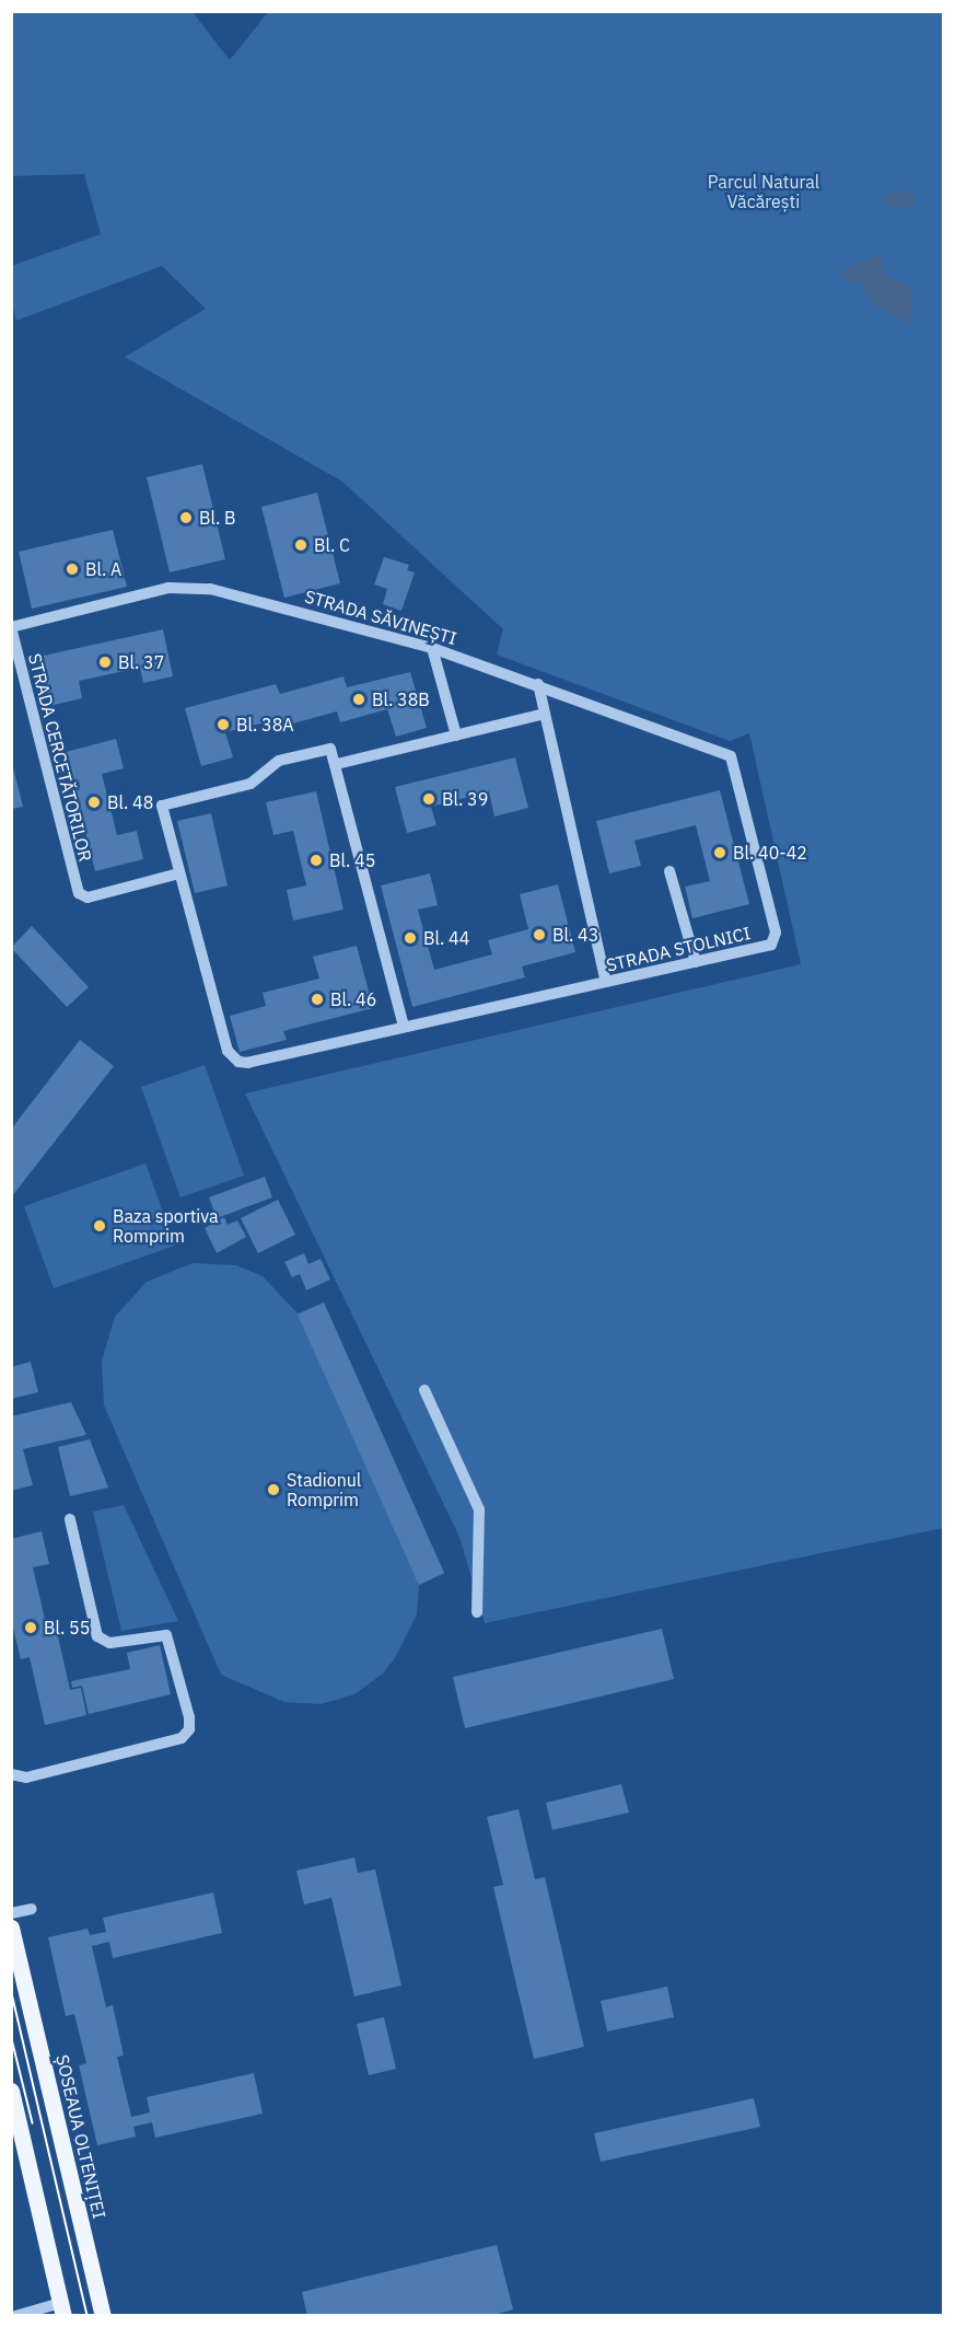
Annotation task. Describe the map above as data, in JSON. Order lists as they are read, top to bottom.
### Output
{
  "streets": {
    "main road": ["ȘOSEAUA OLTENIȚEI"],
    "street": ["STRADA SĂVINEȘTI", "STRADA CERCETĂTORILOR", "STRADA STOLNICI"]
  },
  "crossings": [
    ["STRADA SĂVINEȘTI", "STRADA CERCETĂTORILOR"],
    ["STRADA SĂVINEȘTI", "STRADA STOLNICI"],
    ["STRADA CERCETĂTORILOR", "STRADA STOLNICI"]
  ],
  "parks": ["Parcul Natural Văcărești"],
  "places": [
    "Bl. B",
    "Bl. C",
    "Bl. A",
    "Bl. 37",
    "Bl. 38B",
    "Bl. 38A",
    "Bl. 39",
    "Bl. 48",
    "Bl. 40-42",
    "Bl. 45",
    "Bl. 43",
    "Bl. 44",
    "Bl. 46",
    "Baza sportiva Romprim",
    "Stadionul Romprim",
    "Bl. 55"
  ]
}
